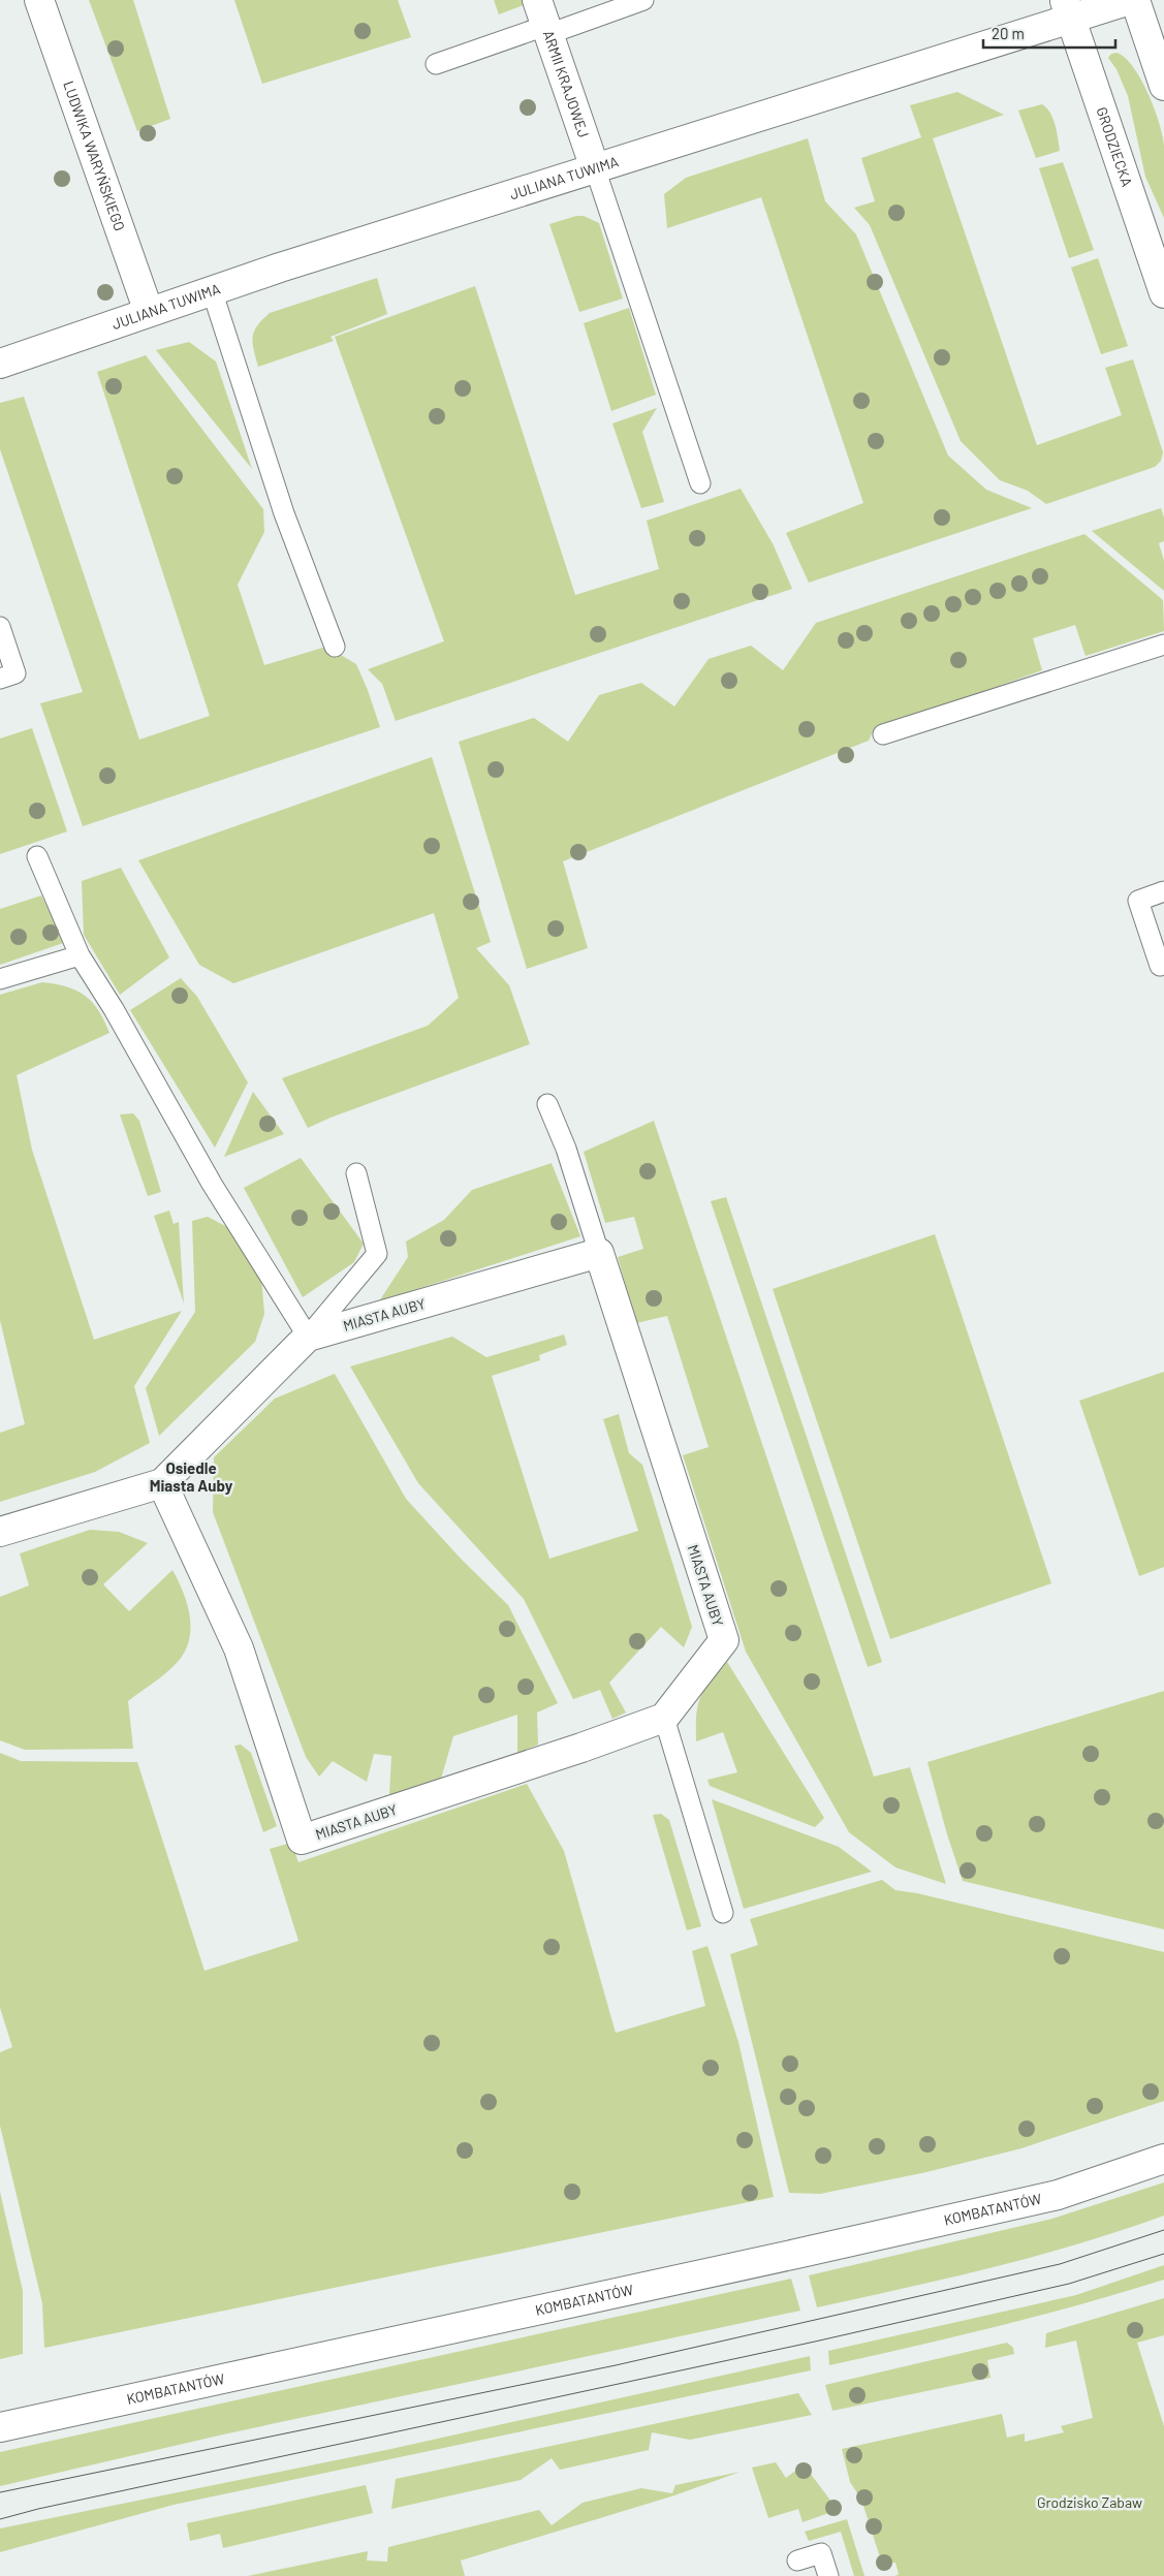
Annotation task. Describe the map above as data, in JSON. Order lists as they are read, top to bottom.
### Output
{
  "streets": {
    "street": [
      "ARMII KRAJOWEJ",
      "GRODZIECKA",
      "LUDWIKA WARYŃSKIEGO",
      "JULIANA TUWIMA",
      "MIASTA AUBY",
      "KOMBATANTÓW"
    ]
  },
  "crossings": [
    ["ARMII KRAJOWEJ", "JULIANA TUWIMA"],
    ["GRODZIECKA", "JULIANA TUWIMA"],
    ["LUDWIKA WARYŃSKIEGO", "JULIANA TUWIMA"]
  ],
  "districts": ["Osiedle Miasta Auby"],
  "parks": ["Grodzisko Zabaw"],
  "scale_bar": "20 m"
}
